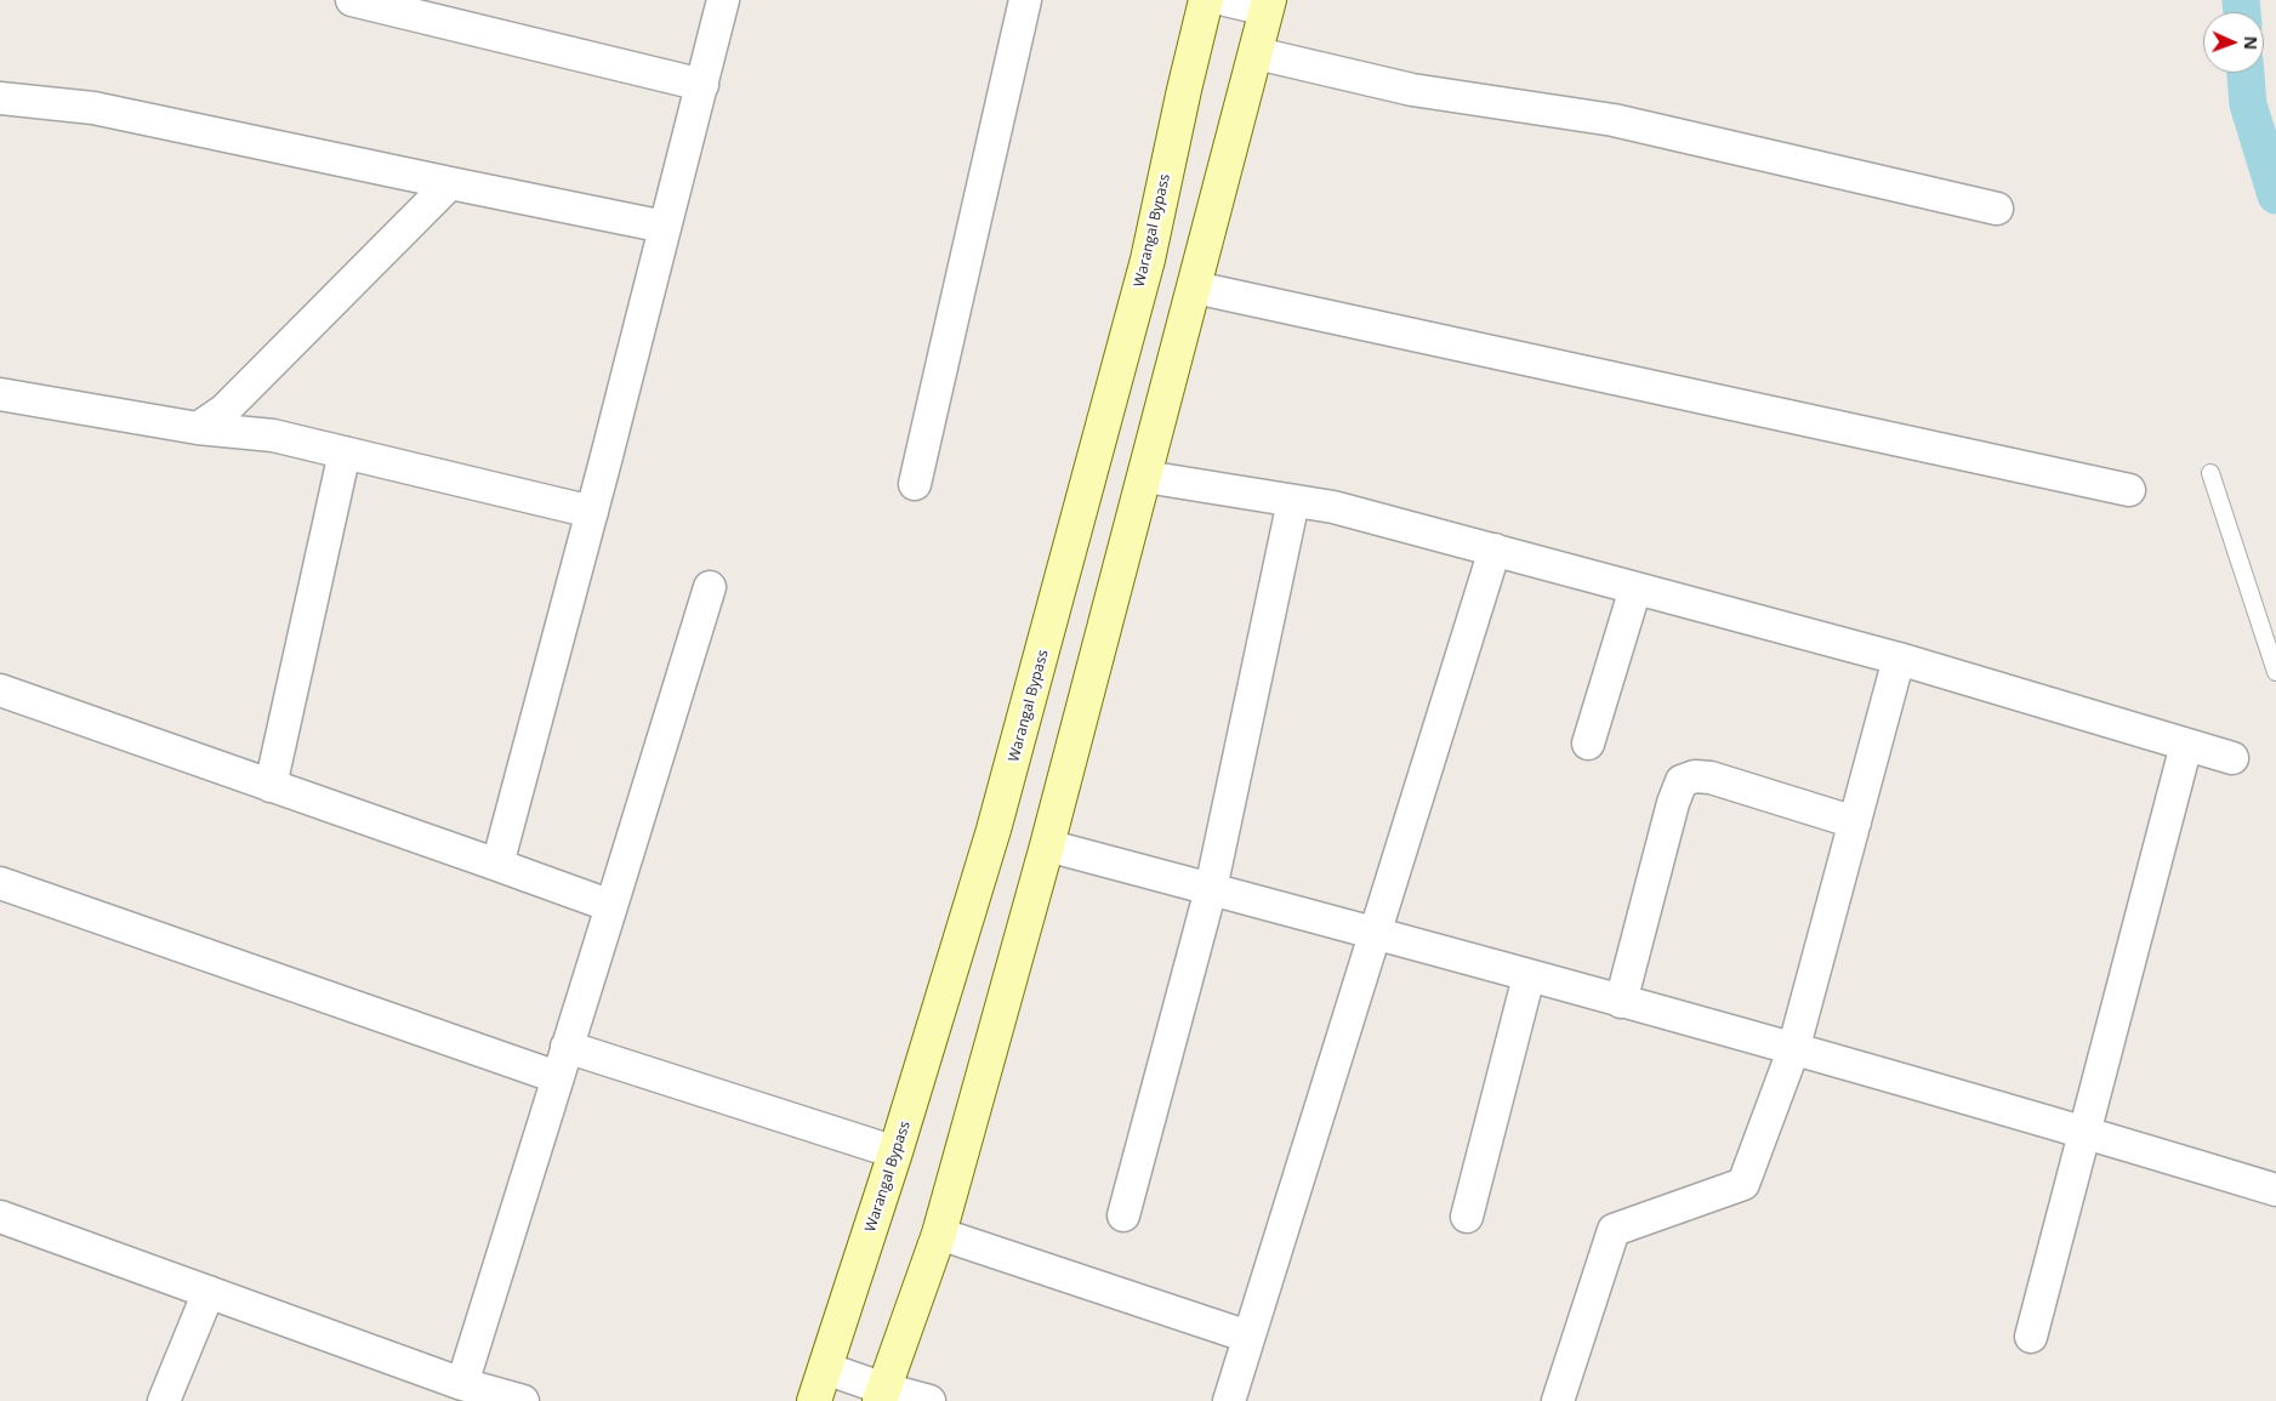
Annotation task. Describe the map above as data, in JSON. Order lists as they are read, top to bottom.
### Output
{
  "streets": {
    "main road": ["Warangal Bypass"]
  },
  "north": "right"
}
